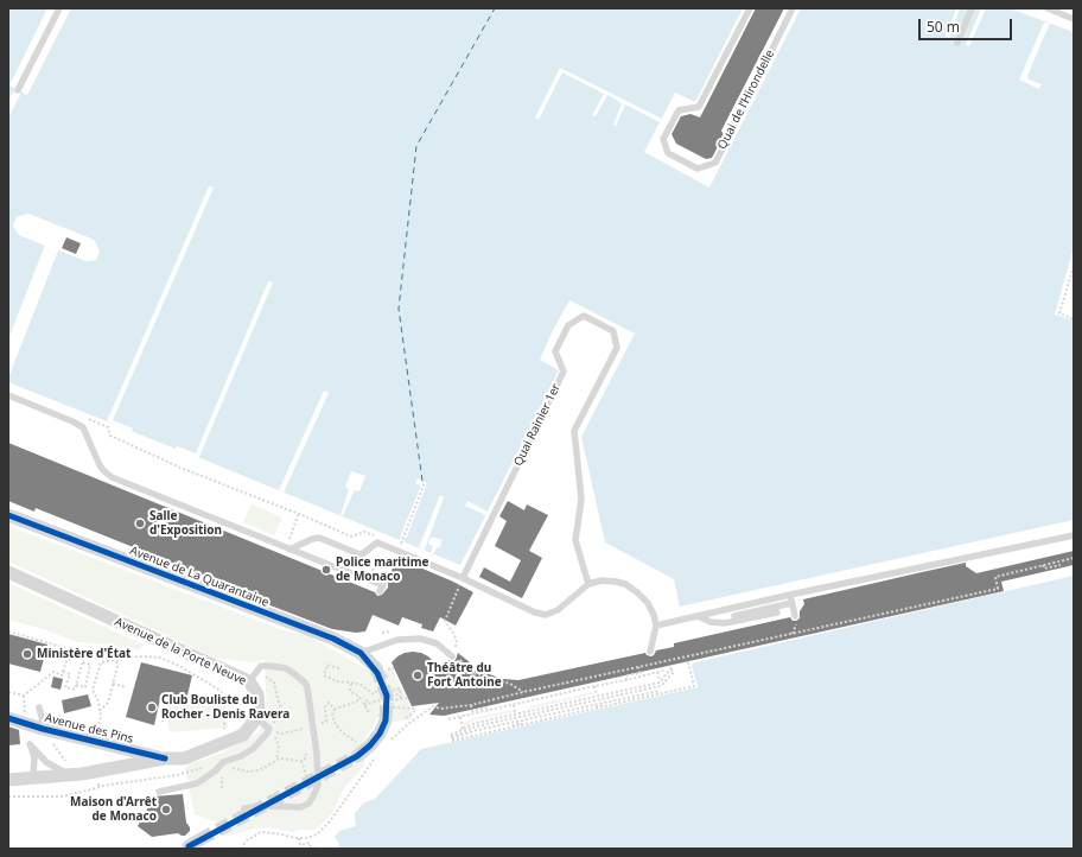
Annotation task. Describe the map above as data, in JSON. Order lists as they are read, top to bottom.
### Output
{
  "streets": {
    "street": ["Avenue de La Quarantaine", "Avenue de la Porte Neuve", "Avenue des Pins"],
    "lane": ["Quai de l’Hirondelle", "Quai Rainier 1er"]
  },
  "places": [
    "Salle d'Exposition",
    "Police maritime de Monaco",
    "Ministère d'État",
    "Théâtre du Fort Antoine",
    "Club Bouliste du Rocher - Denis Ravera",
    "Maison d'Arrêt de Monaco"
  ],
  "scale_bar": "50 m"
}
